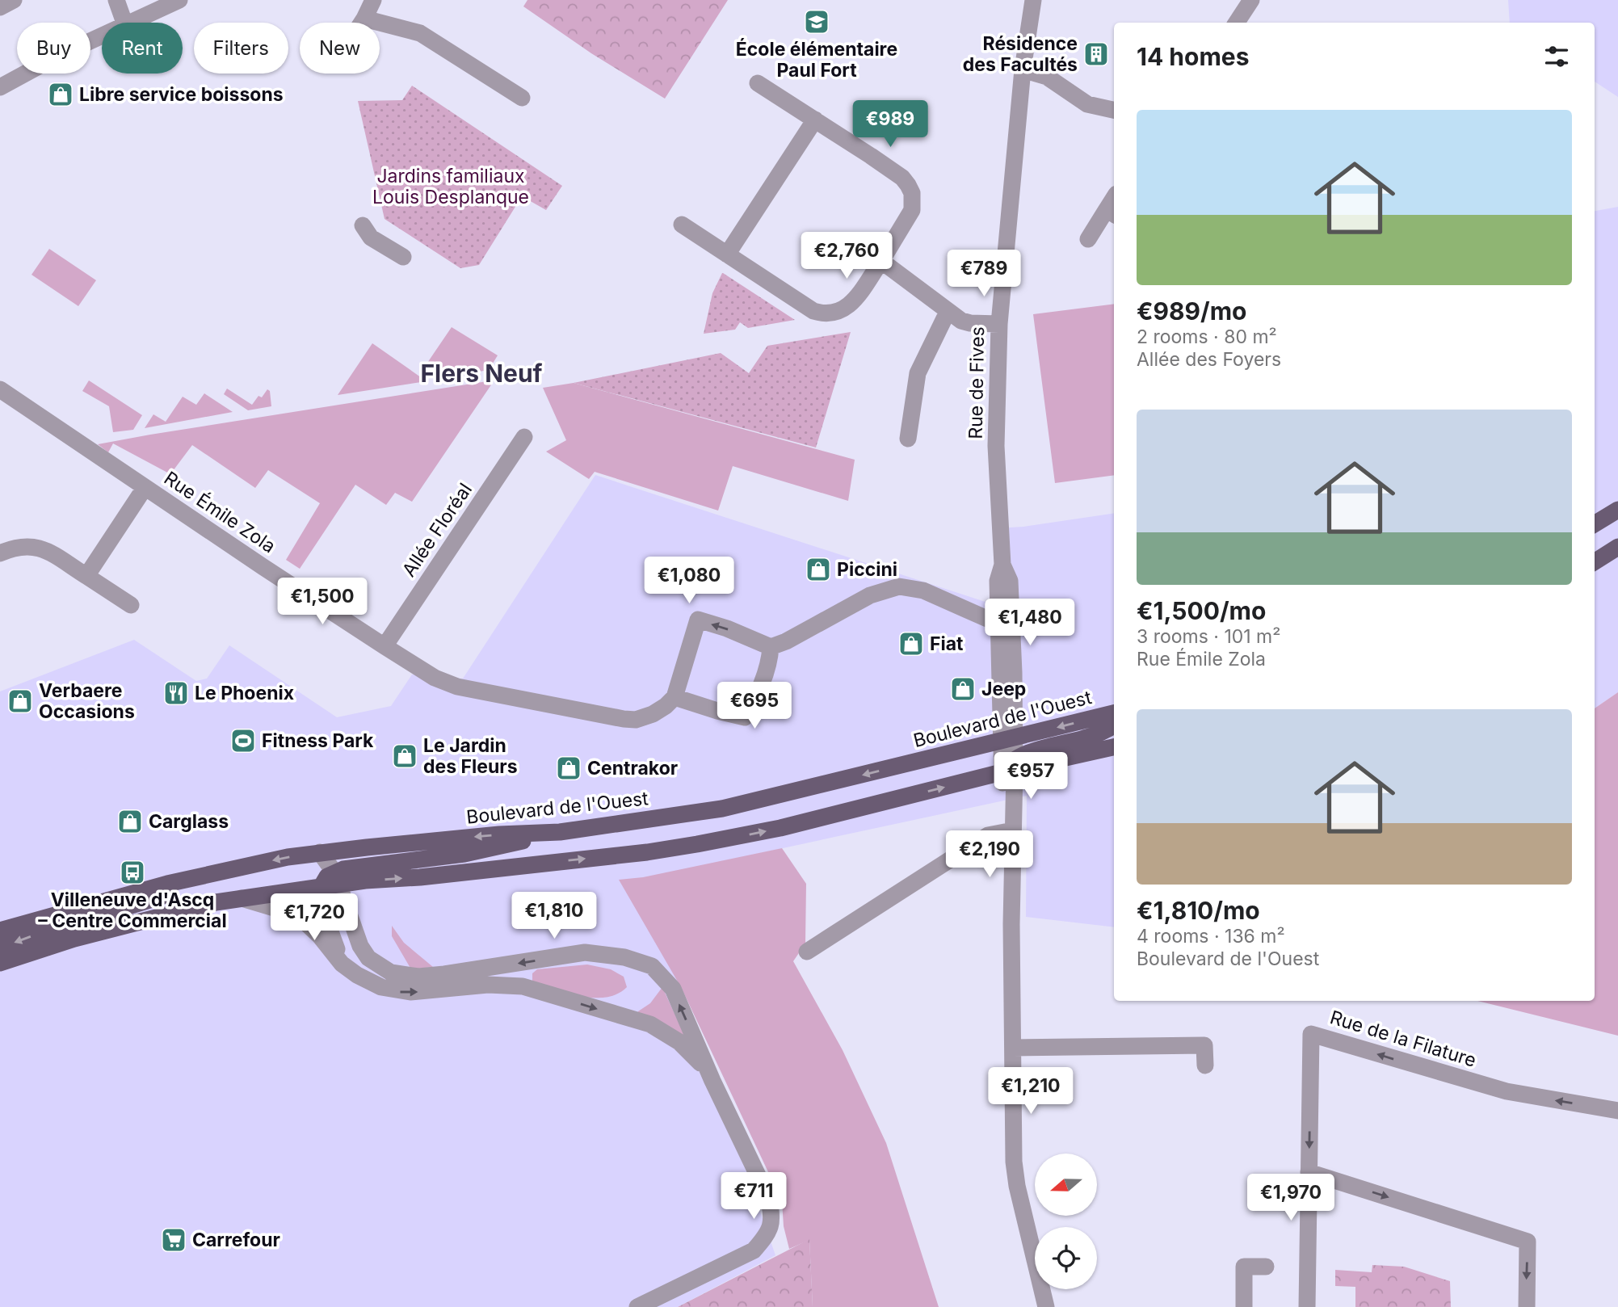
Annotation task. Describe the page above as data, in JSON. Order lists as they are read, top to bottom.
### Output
{
  "streets": {
    "main road": ["Boulevard de l'Ouest"],
    "street": [
      "Rue de Fives",
      "Rue Émile Zola",
      "Allée Floréal",
      "Rue de la Filature"
    ]
  },
  "crossings": [
    ["Rue de Fives", "Boulevard de l'Ouest"],
    ["Rue Émile Zola", "Allée Floréal"]
  ],
  "districts": ["Flers Neuf"],
  "parks": ["Jardins familiaux Louis Desplanque"],
  "places": {
    "school or university": ["École élémentaire Paul Fort"],
    "building": ["Résidence des Facultés"],
    "shop": [
      "Libre service boissons",
      "Piccini",
      "Fiat",
      "Jeep",
      "Verbaere Occasions",
      "Le Jardin des Fleurs",
      "Centrakor",
      "Carglass"
    ],
    "restaurant": ["Le Phoenix"],
    "sports": ["Fitness Park"],
    "bus stop": ["Villeneuve d'Ascq – Centre Commercial"],
    "supermarket": ["Carrefour"]
  },
  "north": "left",
  "page": {
    "chip": [
      "Buy",
      "Rent",
      "Filters",
      "New"
    ],
    "heading": "14 homes",
    "list": [
      {
        "name": "€989/mo",
        "note": "2 rooms · 80 m² · Allée des Foyers"
      },
      {
        "name": "€1,500/mo",
        "note": "3 rooms · 101 m² · Rue Émile Zola"
      },
      {
        "name": "€1,810/mo",
        "note": "4 rooms · 136 m² · Boulevard de l'Ouest"
      }
    ],
    "price": [
      "€989",
      "€2,760",
      "€789",
      "€1,080",
      "€1,500",
      "€1,480",
      "€695",
      "€957",
      "€2,190",
      "€1,810",
      "€1,720",
      "€1,210",
      "€711",
      "€1,970"
    ]
  }
}
